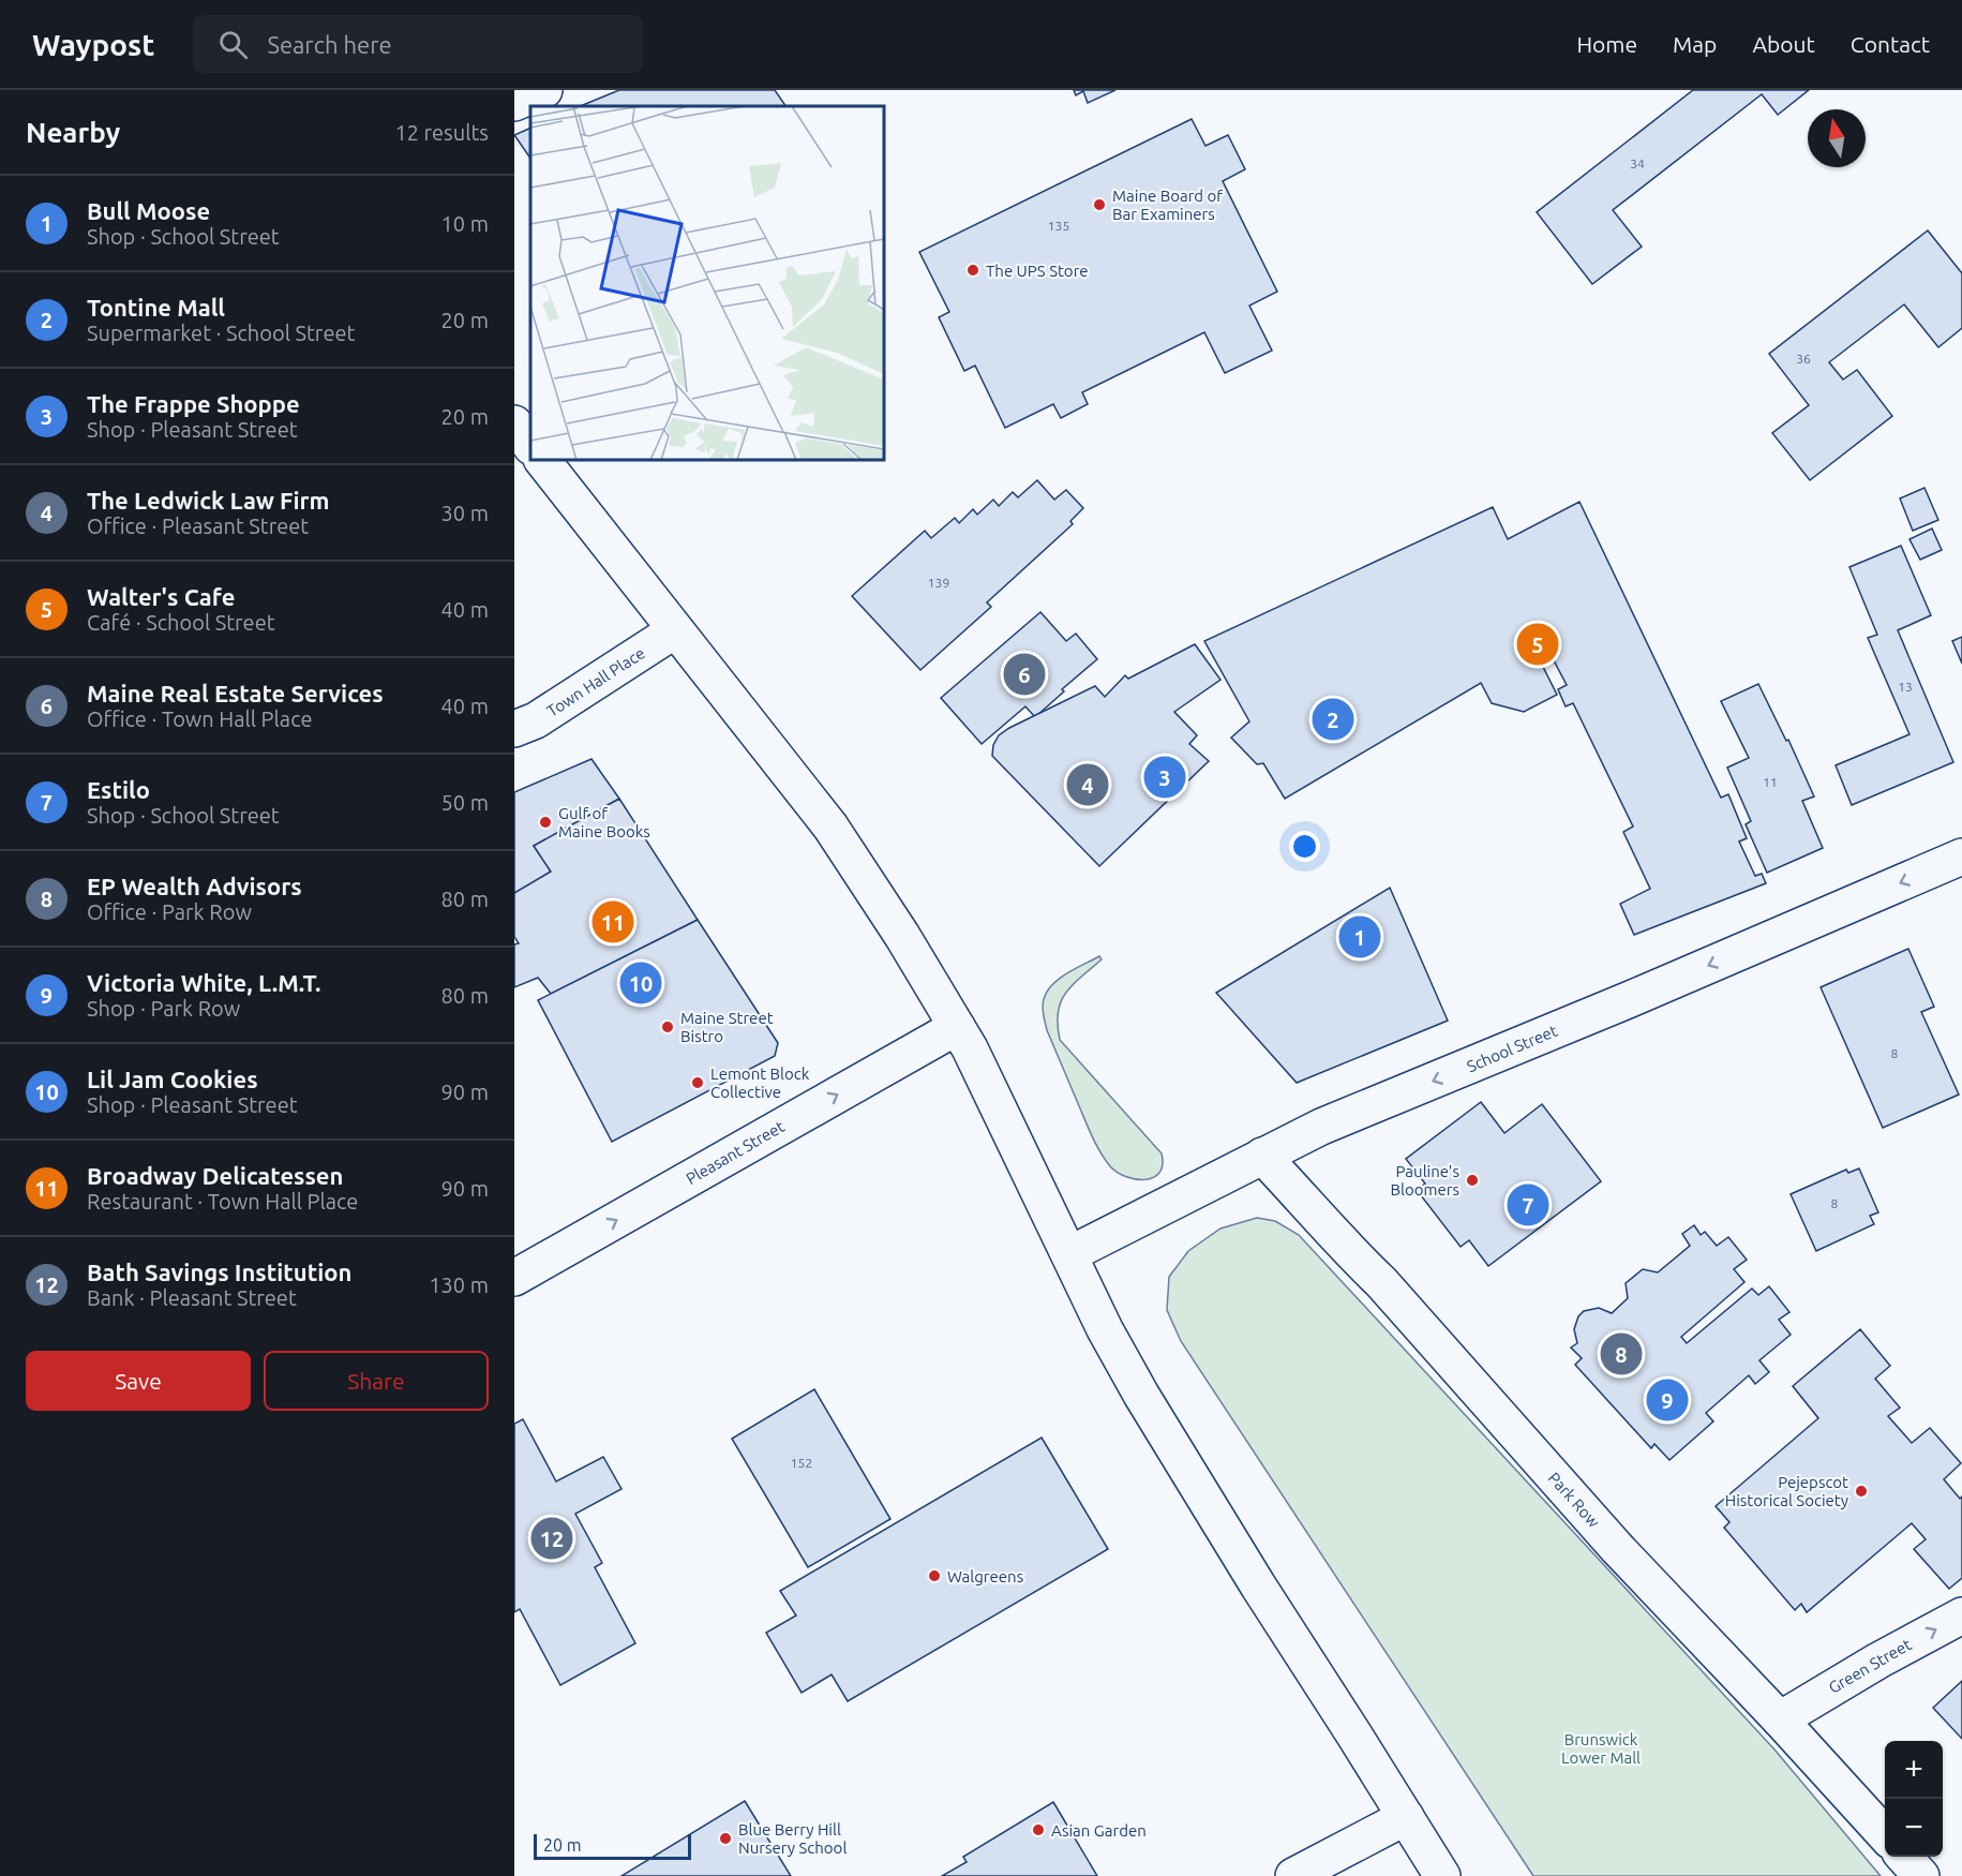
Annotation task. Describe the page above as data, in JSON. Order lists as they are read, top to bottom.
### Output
{
  "streets": {
    "street": [
      "Town Hall Place",
      "School Street",
      "Pleasant Street",
      "Park Row",
      "Green Street"
    ]
  },
  "crossings": [
    ["School Street", "Park Row"],
    ["Park Row", "Green Street"]
  ],
  "one_way": ["School Street", "Pleasant Street", "Green Street"],
  "parks": ["Brunswick Lower Mall"],
  "places": [
    "Maine Board of Bar Examiners",
    "The UPS Store",
    "Gulf of Maine Books",
    "Maine Street Bistro",
    "Lemont Block Collective",
    "Pauline's Bloomers",
    "Pejepscot Historical Society",
    "Walgreens",
    "Asian Garden",
    "Blue Berry Hill Nursery School"
  ],
  "house_numbers": [
    "34",
    "135",
    "36",
    "139",
    "13",
    "11",
    "8",
    "8",
    "152"
  ],
  "scale_bar": "20 m",
  "north": "top",
  "page": {
    "header": "Waypost",
    "search": "Search here",
    "nav": [
      "Home",
      "Map",
      "About",
      "Contact"
    ],
    "heading": ["Nearby", "12 results"],
    "list": [
      {
        "mark": "1",
        "name": "Bull Moose",
        "note": "Shop · School Street",
        "value": "10 m"
      },
      {
        "mark": "2",
        "name": "Tontine Mall",
        "note": "Supermarket · School Street",
        "value": "20 m"
      },
      {
        "mark": "3",
        "name": "The Frappe Shoppe",
        "note": "Shop · Pleasant Street",
        "value": "20 m"
      },
      {
        "mark": "4",
        "name": "The Ledwick Law Firm",
        "note": "Office · Pleasant Street",
        "value": "30 m"
      },
      {
        "mark": "5",
        "name": "Walter's Cafe",
        "note": "Café · School Street",
        "value": "40 m"
      },
      {
        "mark": "6",
        "name": "Maine Real Estate Services",
        "note": "Office · Town Hall Place",
        "value": "40 m"
      },
      {
        "mark": "7",
        "name": "Estilo",
        "note": "Shop · School Street",
        "value": "50 m"
      },
      {
        "mark": "8",
        "name": "EP Wealth Advisors",
        "note": "Office · Park Row",
        "value": "80 m"
      },
      {
        "mark": "9",
        "name": "Victoria White, L.M.T.",
        "note": "Shop · Park Row",
        "value": "80 m"
      },
      {
        "mark": "10",
        "name": "Lil Jam Cookies",
        "note": "Shop · Pleasant Street",
        "value": "90 m"
      },
      {
        "mark": "11",
        "name": "Broadway Delicatessen",
        "note": "Restaurant · Town Hall Place",
        "value": "90 m"
      },
      {
        "mark": "12",
        "name": "Bath Savings Institution",
        "note": "Bank · Pleasant Street",
        "value": "130 m"
      }
    ],
    "pins": [
      "5",
      "6",
      "2",
      "3",
      "4",
      "11",
      "1",
      "10",
      "7",
      "8",
      "9",
      "12"
    ],
    "buttons": ["Save", "Share"],
    "map_buttons": ["+", "−"],
    "scale": "20 m"
  }
}
